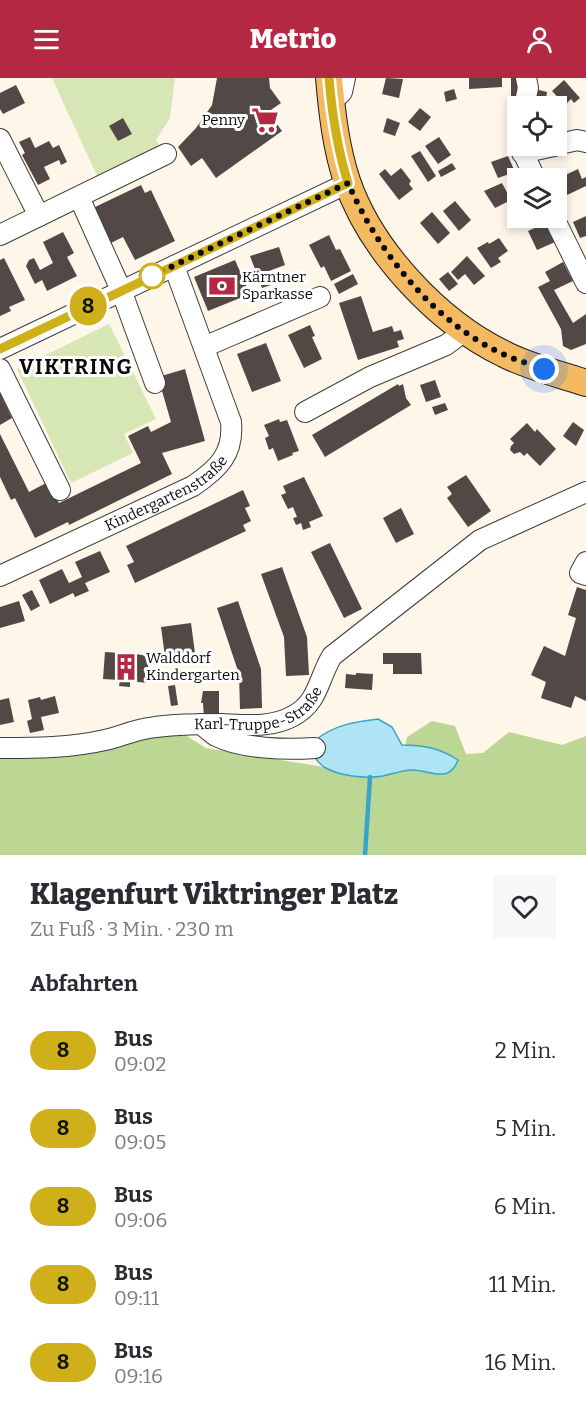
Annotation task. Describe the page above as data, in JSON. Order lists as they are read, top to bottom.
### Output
{
  "streets": {
    "street": ["Kindergartenstraße", "Karl-Truppe-Straße"]
  },
  "districts": ["VIKTRING"],
  "places": {
    "supermarket": ["Penny"],
    "bank": ["Kärntner Sparkasse"],
    "building": ["Walddorf Kindergarten"]
  },
  "lines": ["bus line 8"],
  "page": {
    "header": "Metrio",
    "on_map": "8",
    "heading": [
      ["Klagenfurt Viktringer Platz", "Zu Fuß · 3 Min. · 230 m"],
      "Abfahrten"
    ],
    "list": [
      {
        "mark": "8",
        "name": "Bus",
        "note": "09:02",
        "value": "2 Min."
      },
      {
        "mark": "8",
        "name": "Bus",
        "note": "09:05",
        "value": "5 Min."
      },
      {
        "mark": "8",
        "name": "Bus",
        "note": "09:06",
        "value": "6 Min."
      },
      {
        "mark": "8",
        "name": "Bus",
        "note": "09:11",
        "value": "11 Min."
      },
      {
        "mark": "8",
        "name": "Bus",
        "note": "09:16",
        "value": "16 Min."
      }
    ]
  }
}
